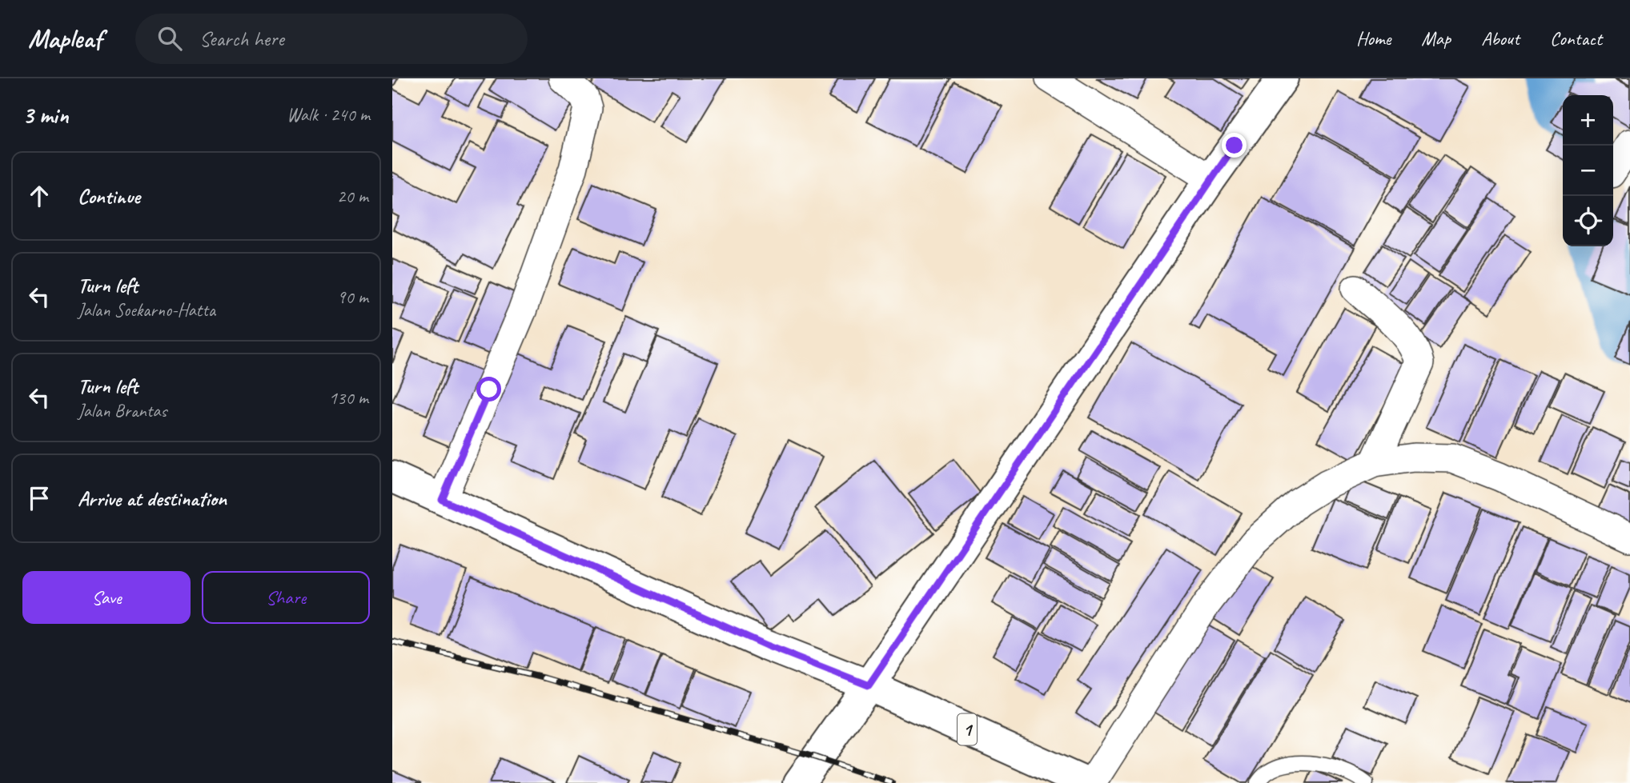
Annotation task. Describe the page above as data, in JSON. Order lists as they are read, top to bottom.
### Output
{
  "streets": {
    "main road": ["1"]
  },
  "page": {
    "header": "Mapleaf",
    "search": "Search here",
    "nav": [
      "Home",
      "Map",
      "About",
      "Contact"
    ],
    "heading": ["3 min", "Walk · 240 m"],
    "map_buttons": ["+", "−"],
    "list": [
      ["Continue", "20 m"],
      ["Turn left", "Jalan Soekarno-Hatta", "90 m"],
      ["Turn left", "Jalan Brantas", "130 m"],
      "Arrive at destination"
    ],
    "buttons": ["Save", "Share"]
  }
}
